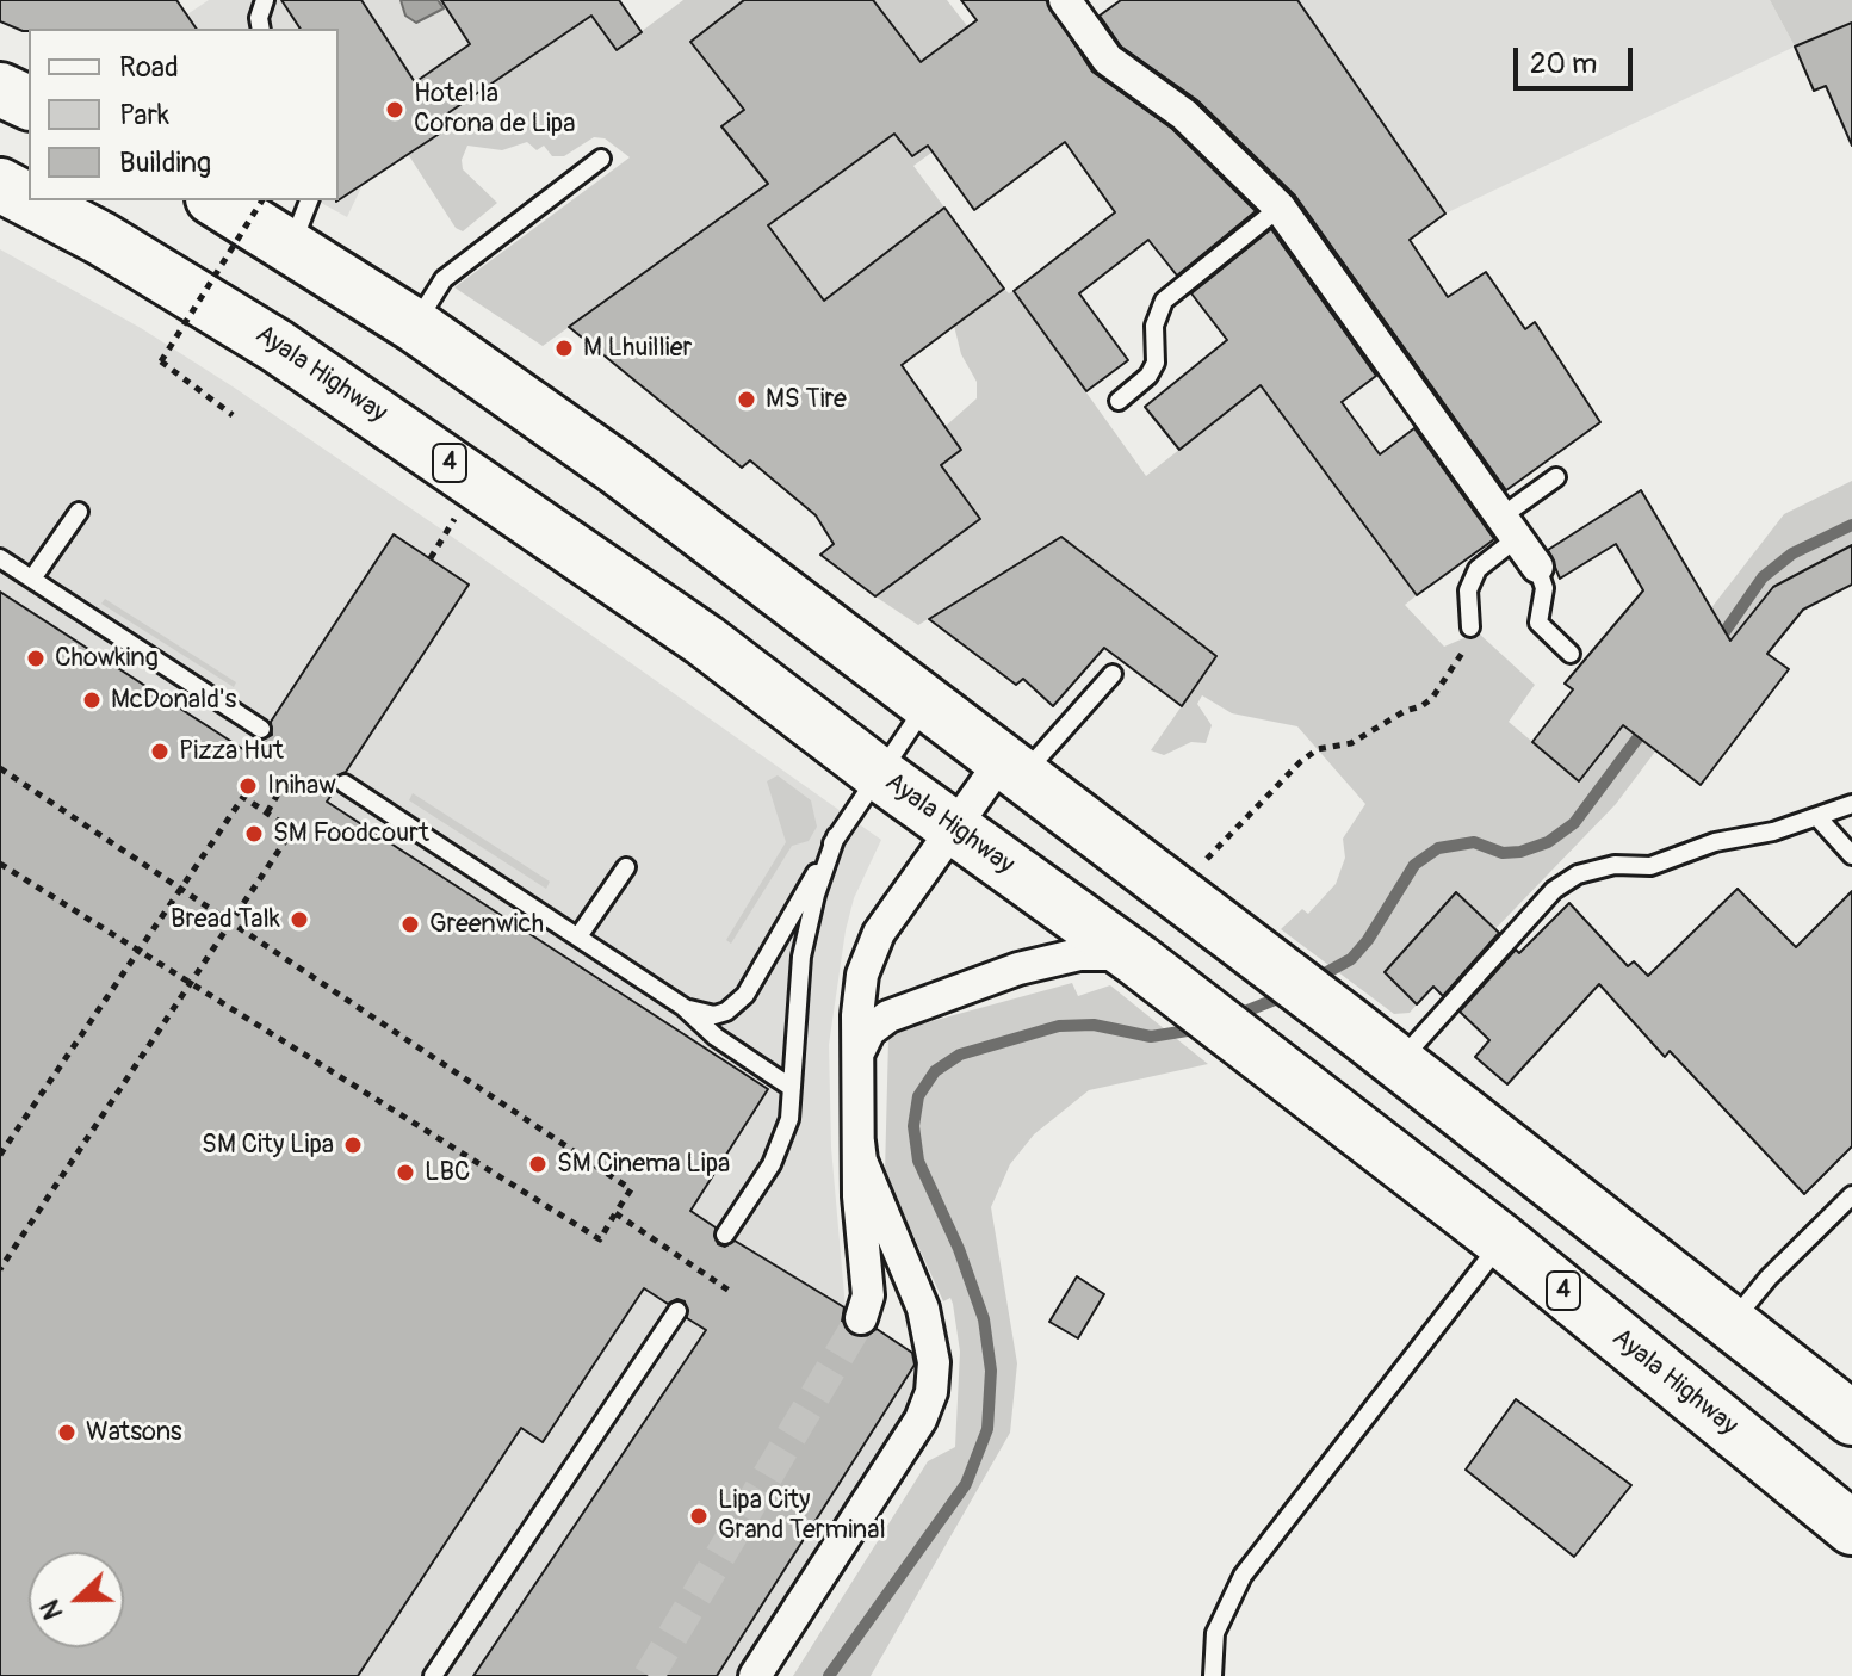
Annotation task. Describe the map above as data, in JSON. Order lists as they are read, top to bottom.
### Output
{
  "streets": {
    "highway": ["Ayala Highway", "4"]
  },
  "places": [
    "Hotel la Corona de Lipa",
    "M Lhuillier",
    "MS Tire",
    "Chowking",
    "McDonald's",
    "Pizza Hut",
    "Inihaw",
    "SM Foodcourt",
    "Bread Talk",
    "Greenwich",
    "SM City Lipa",
    "SM Cinema Lipa",
    "LBC",
    "Watsons",
    "Lipa City Grand Terminal"
  ],
  "legend": ["Road", "Park", "Building"],
  "scale_bar": "20 m",
  "north": "left"
}
